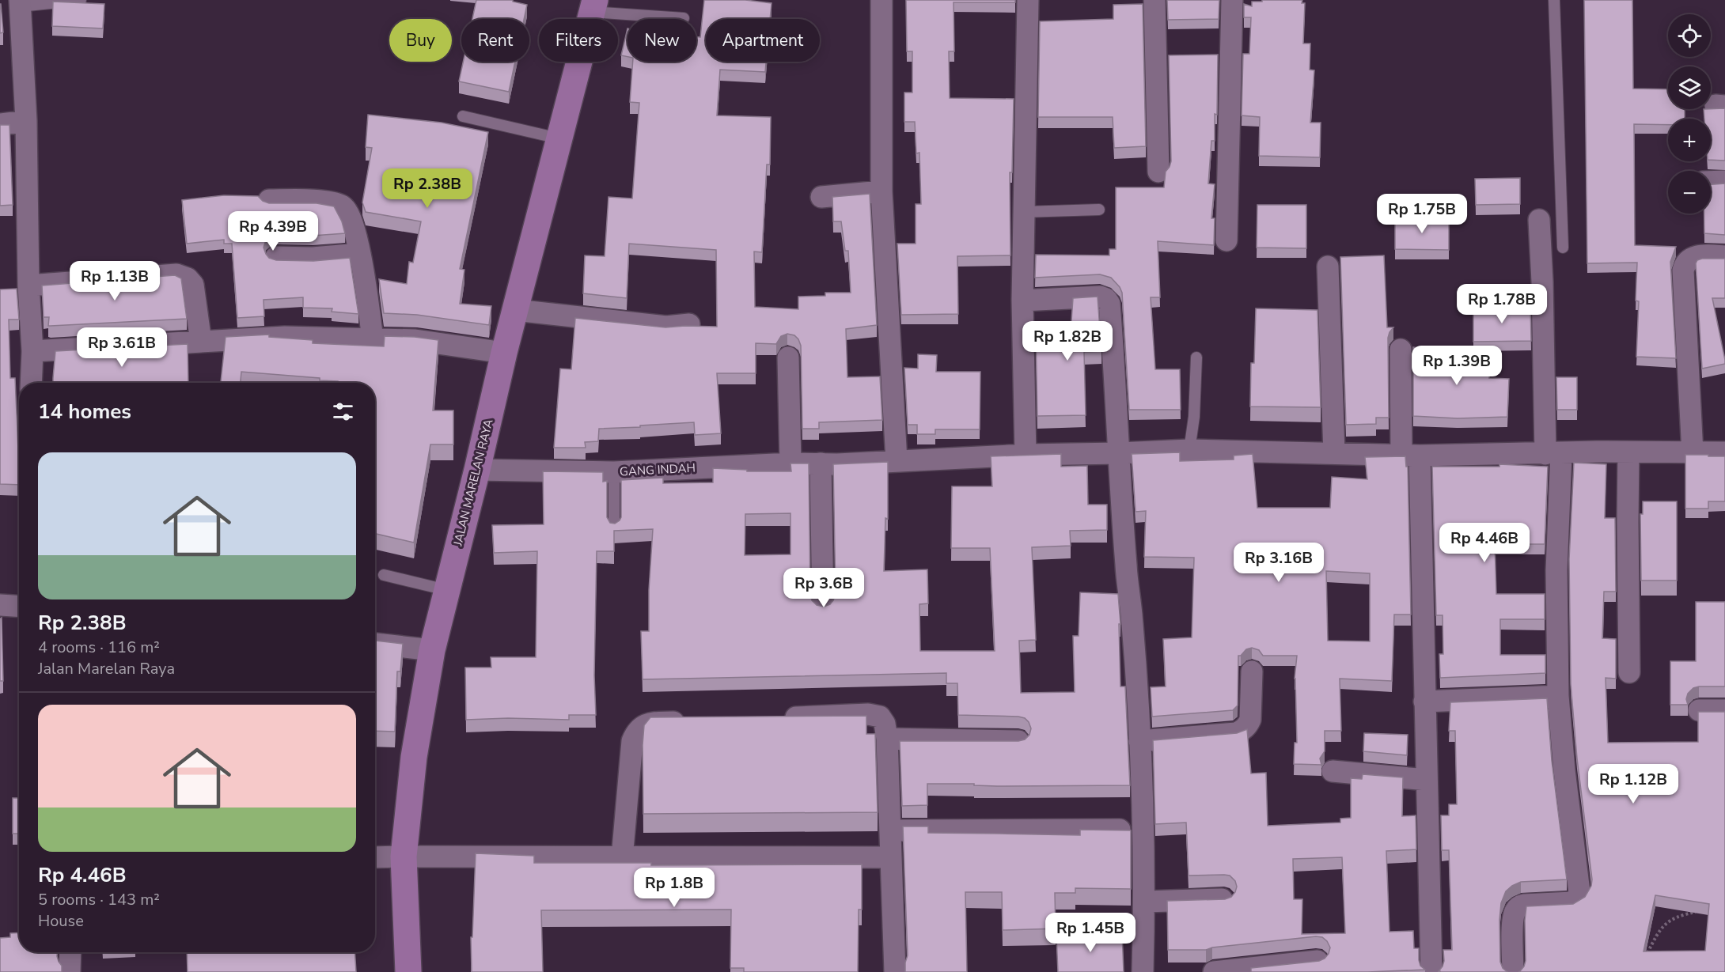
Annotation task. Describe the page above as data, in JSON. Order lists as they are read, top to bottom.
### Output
{
  "streets": {
    "main road": ["JALAN MARELAN RAYA"],
    "street": ["GANG INDAH"]
  },
  "crossings": [
    ["GANG INDAH", "JALAN MARELAN RAYA"]
  ],
  "page": {
    "map_buttons": ["+", "−"],
    "chip": [
      "Buy",
      "Rent",
      "Filters",
      "New",
      "Apartment"
    ],
    "price": [
      "Rp 2.38B",
      "Rp 1.75B",
      "Rp 4.39B",
      "Rp 1.13B",
      "Rp 1.78B",
      "Rp 1.82B",
      "Rp 3.61B",
      "Rp 1.39B",
      "Rp 4.46B",
      "Rp 3.16B",
      "Rp 3.6B",
      "Rp 1.12B",
      "Rp 1.8B",
      "Rp 1.45B"
    ],
    "heading": "14 homes",
    "list": [
      {
        "name": "Rp 2.38B",
        "note": "4 rooms · 116 m² · Jalan Marelan Raya"
      },
      {
        "name": "Rp 4.46B",
        "note": "5 rooms · 143 m² · House"
      }
    ]
  }
}
